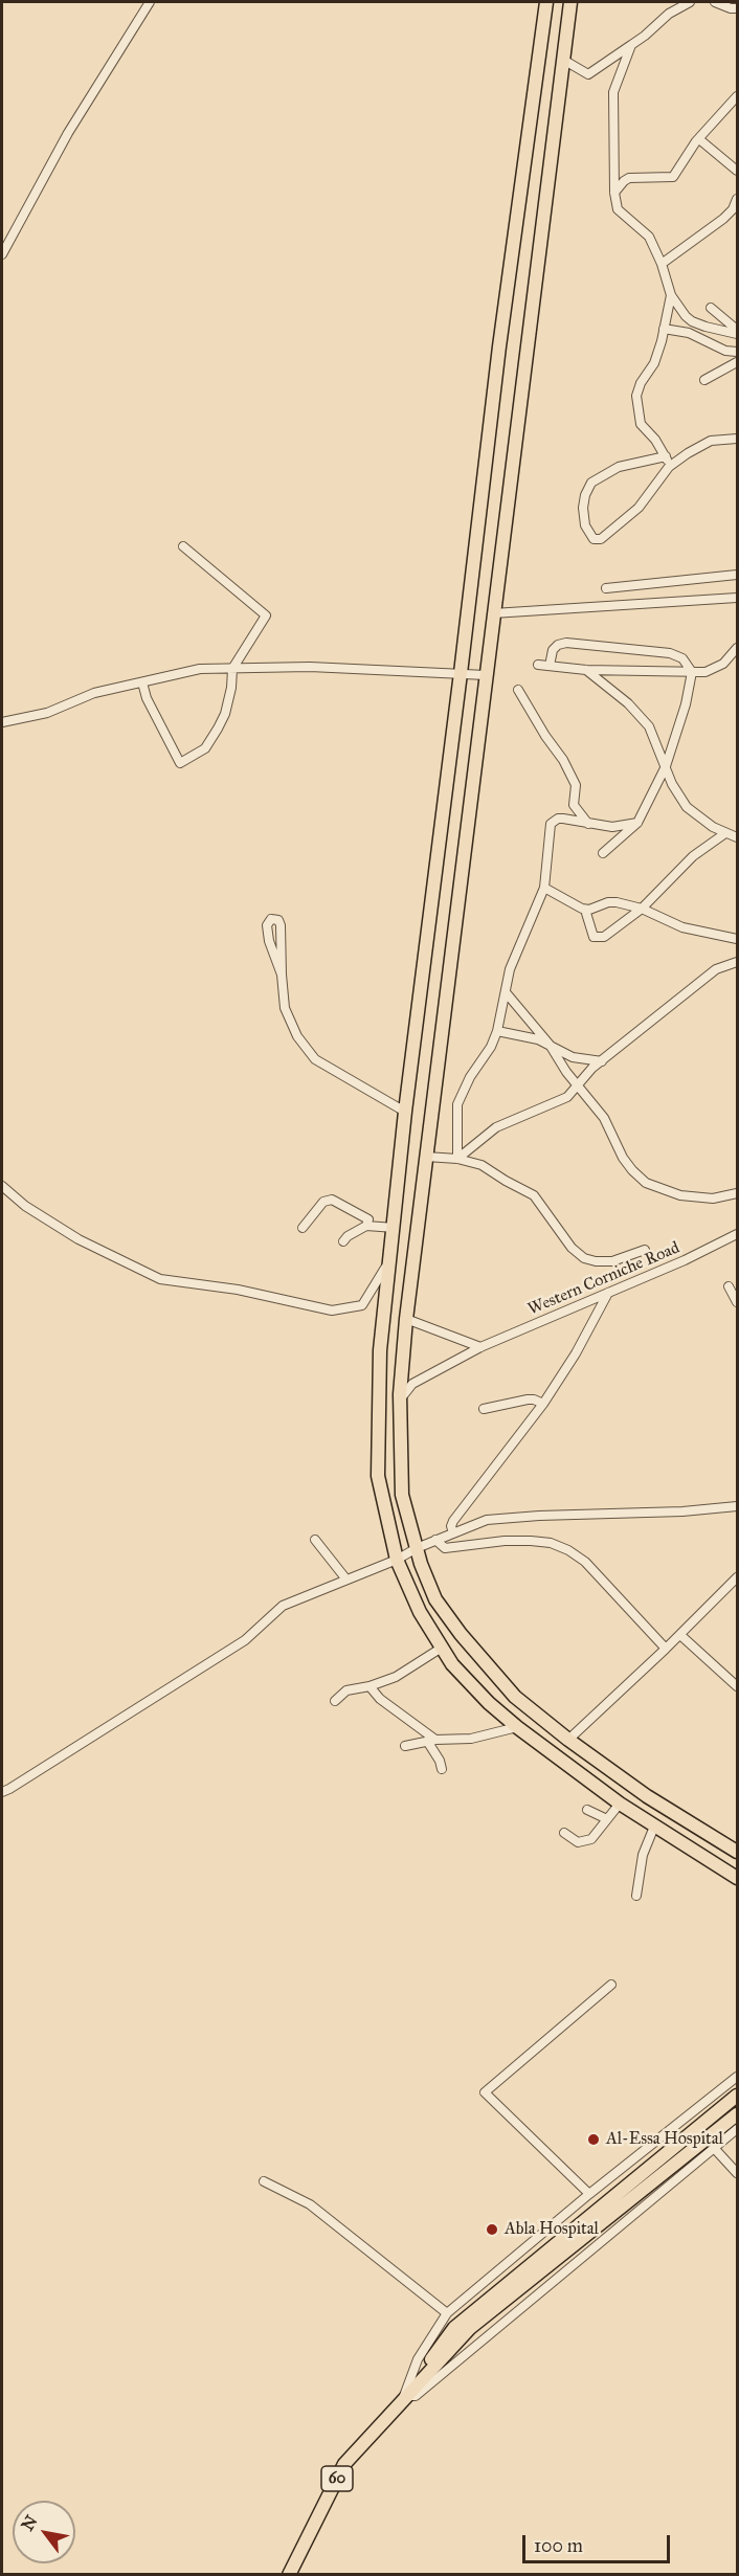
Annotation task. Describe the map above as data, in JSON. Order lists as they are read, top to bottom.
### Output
{
  "streets": {
    "main road": ["60"],
    "street": ["Western Corniche Road"]
  },
  "places": ["Al-Essa Hospital", "Abla Hospital"],
  "scale_bar": "100 m",
  "north": "top left"
}
